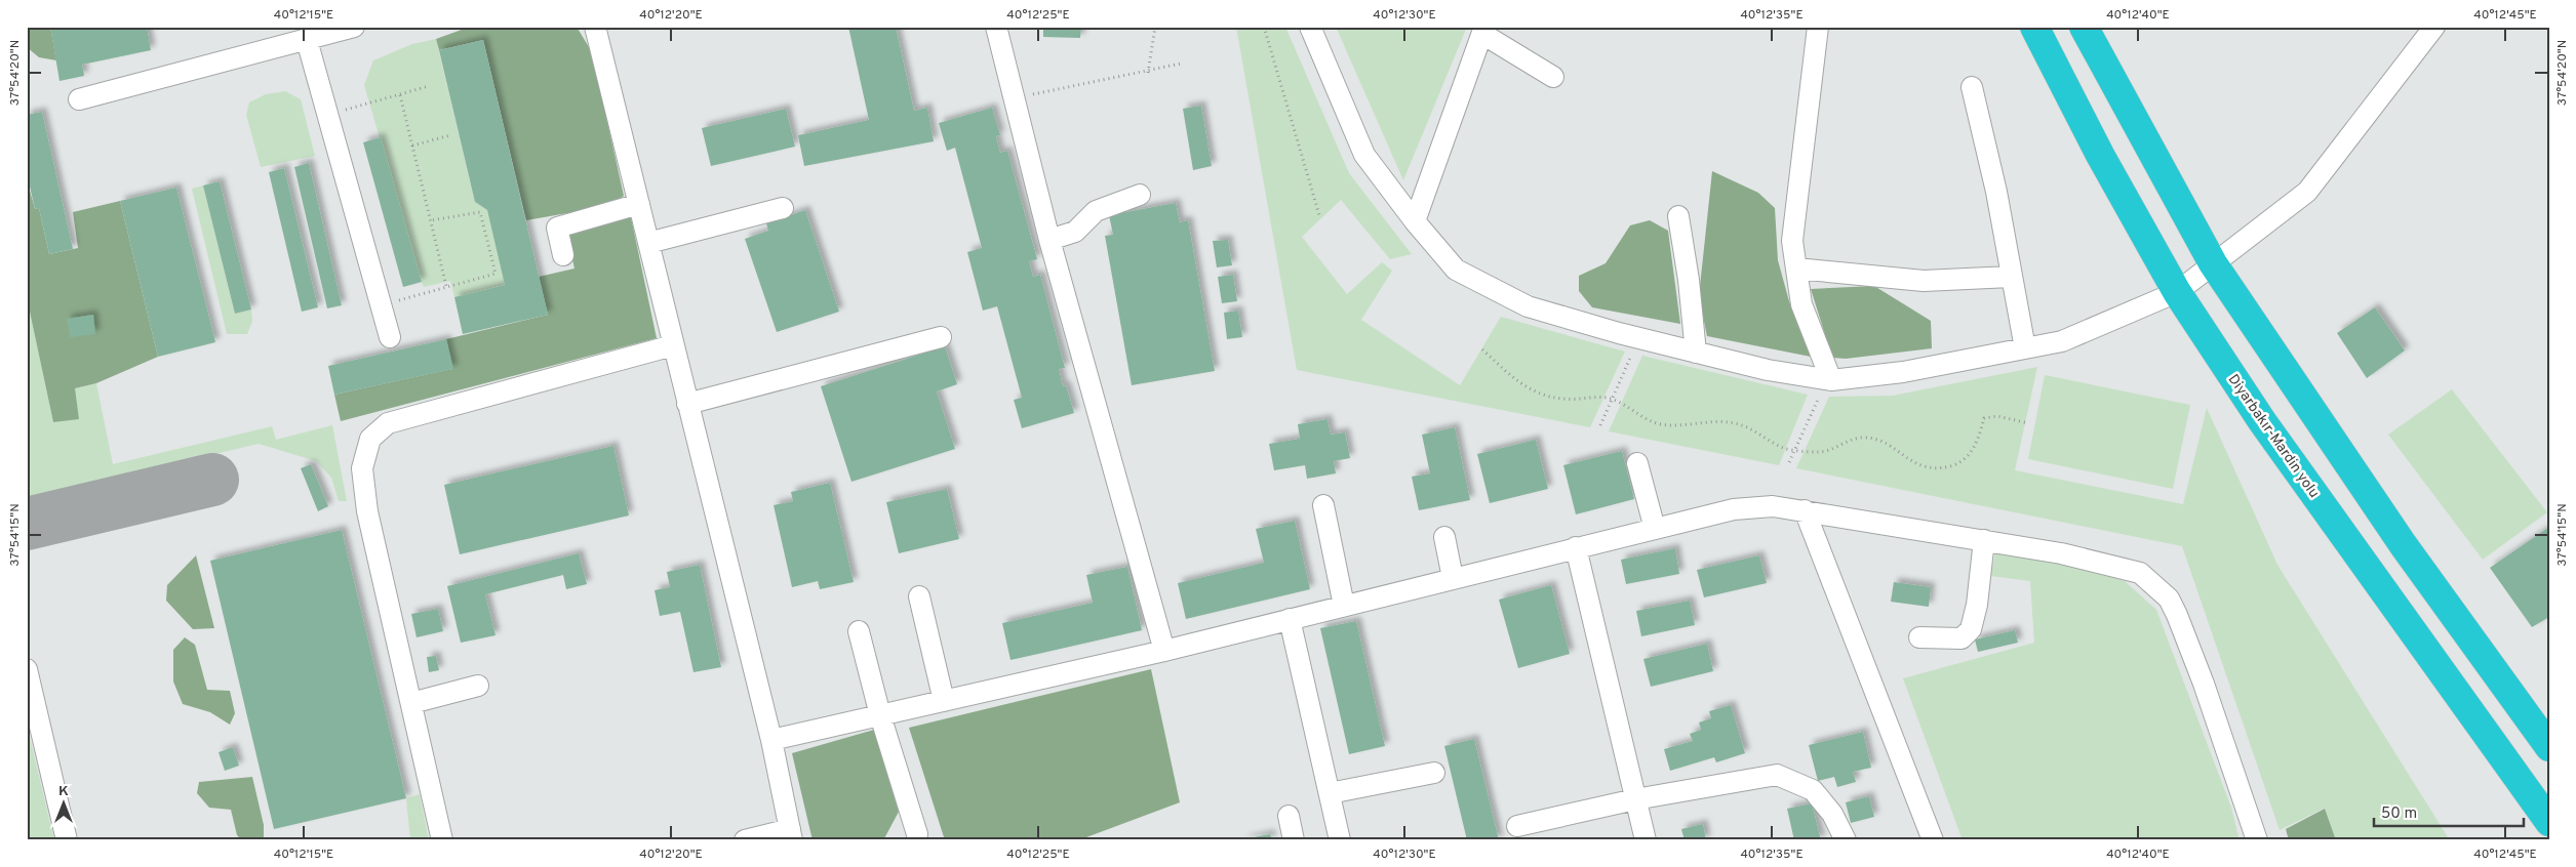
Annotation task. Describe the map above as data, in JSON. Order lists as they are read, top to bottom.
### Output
{
  "streets": {
    "highway": ["Diyarbakır-Mardin yolu"]
  },
  "scale_bar": "50 m",
  "north": "top",
  "coordinates": [
    "40°12'15\"E",
    "40°12'20\"E",
    "40°12'25\"E",
    "40°12'30\"E",
    "40°12'35\"E",
    "40°12'40\"E",
    "40°12'45\"E",
    "37°54'20\"N",
    "37°54'15\"N"
  ]
}
